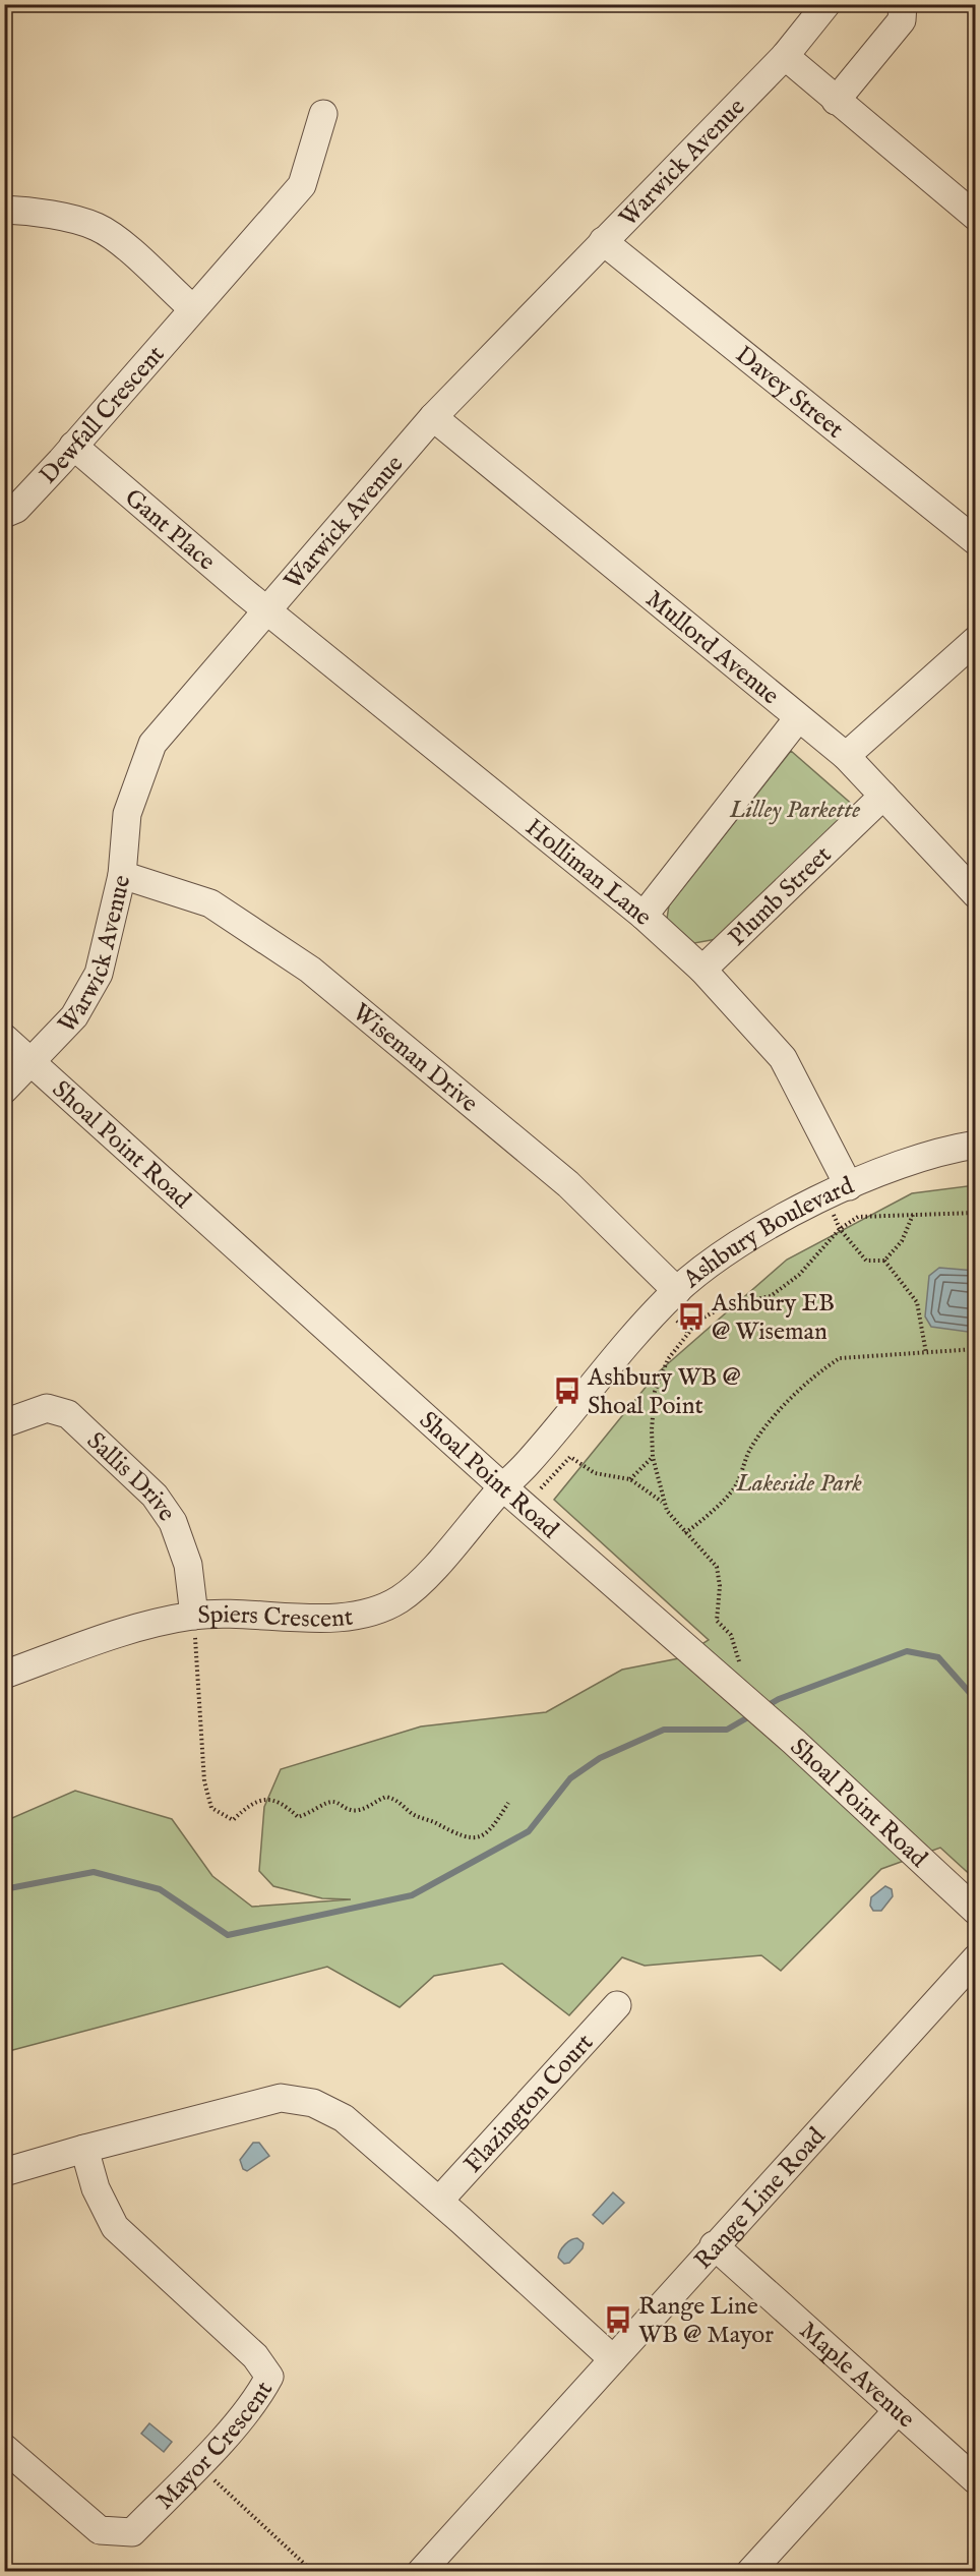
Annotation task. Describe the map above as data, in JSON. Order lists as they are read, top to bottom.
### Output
{
  "streets": {
    "street": [
      "Warwick Avenue",
      "Davey Street",
      "Dewfall Crescent",
      "Gant Place",
      "Mullord Avenue",
      "Holliman Lane",
      "Plumb Street",
      "Wiseman Drive",
      "Shoal Point Road",
      "Ashbury Boulevard",
      "Sallis Drive",
      "Spiers Crescent",
      "Flazington Court",
      "Range Line Road",
      "Maple Avenue",
      "Mayor Crescent"
    ]
  },
  "crossings": [
    ["Warwick Avenue", "Davey Street"],
    ["Warwick Avenue", "Gant Place"],
    ["Warwick Avenue", "Mullord Avenue"],
    ["Warwick Avenue", "Holliman Lane"],
    ["Warwick Avenue", "Wiseman Drive"],
    ["Warwick Avenue", "Shoal Point Road"],
    ["Dewfall Crescent", "Gant Place"],
    ["Gant Place", "Holliman Lane"],
    ["Mullord Avenue", "Plumb Street"],
    ["Holliman Lane", "Plumb Street"],
    ["Holliman Lane", "Ashbury Boulevard"],
    ["Wiseman Drive", "Ashbury Boulevard"],
    ["Shoal Point Road", "Ashbury Boulevard"],
    ["Shoal Point Road", "Spiers Crescent"],
    ["Ashbury Boulevard", "Spiers Crescent"],
    ["Sallis Drive", "Spiers Crescent"],
    ["Range Line Road", "Maple Avenue"]
  ],
  "parks": ["Lilley Parkette", "Lakeside Park"],
  "places": {
    "bus stop": ["Ashbury EB @ Wiseman", "Ashbury WB @ Shoal Point", "Range Line WB @ Mayor"]
  }
}
